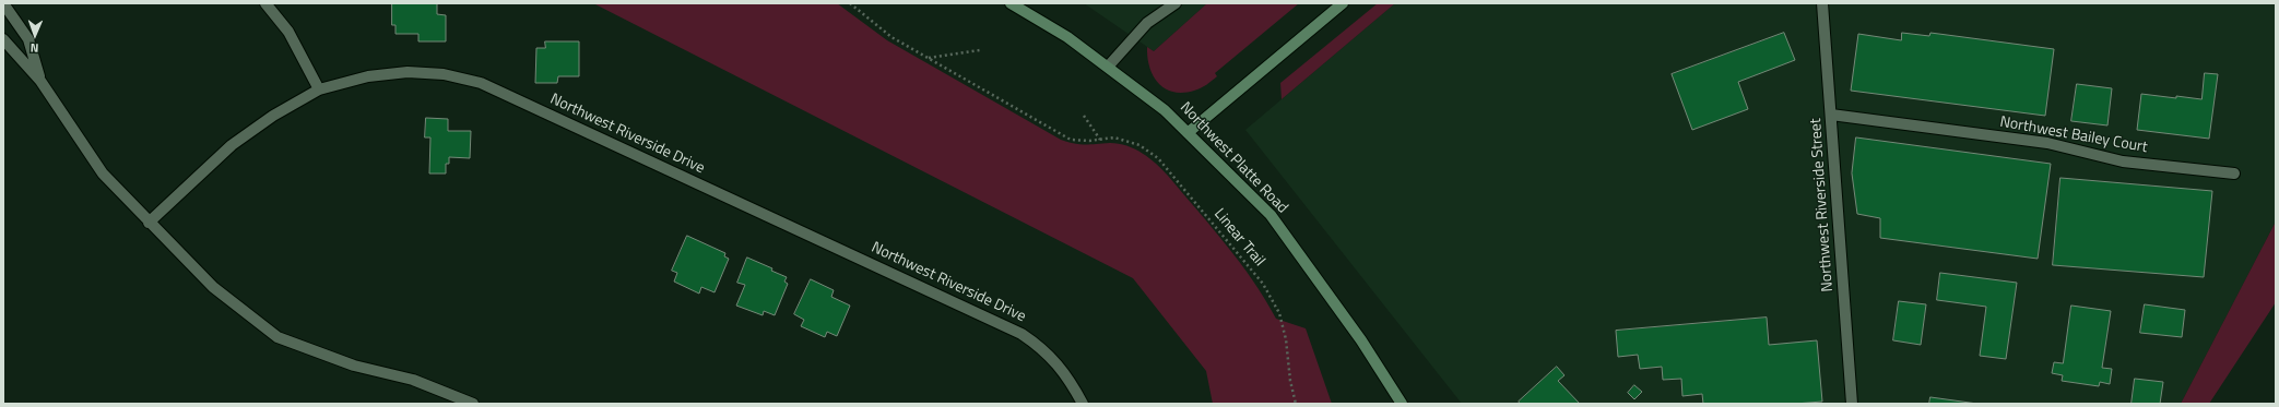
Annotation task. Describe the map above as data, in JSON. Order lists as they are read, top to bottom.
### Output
{
  "streets": {
    "main road": ["Northwest Platte Road"],
    "street": ["Northwest Riverside Drive", "Northwest Bailey Court", "Northwest Riverside Street"],
    "path": ["Linear Trail"]
  },
  "crossings": [
    ["Northwest Bailey Court", "Northwest Riverside Street"]
  ],
  "north": "bottom"
}
